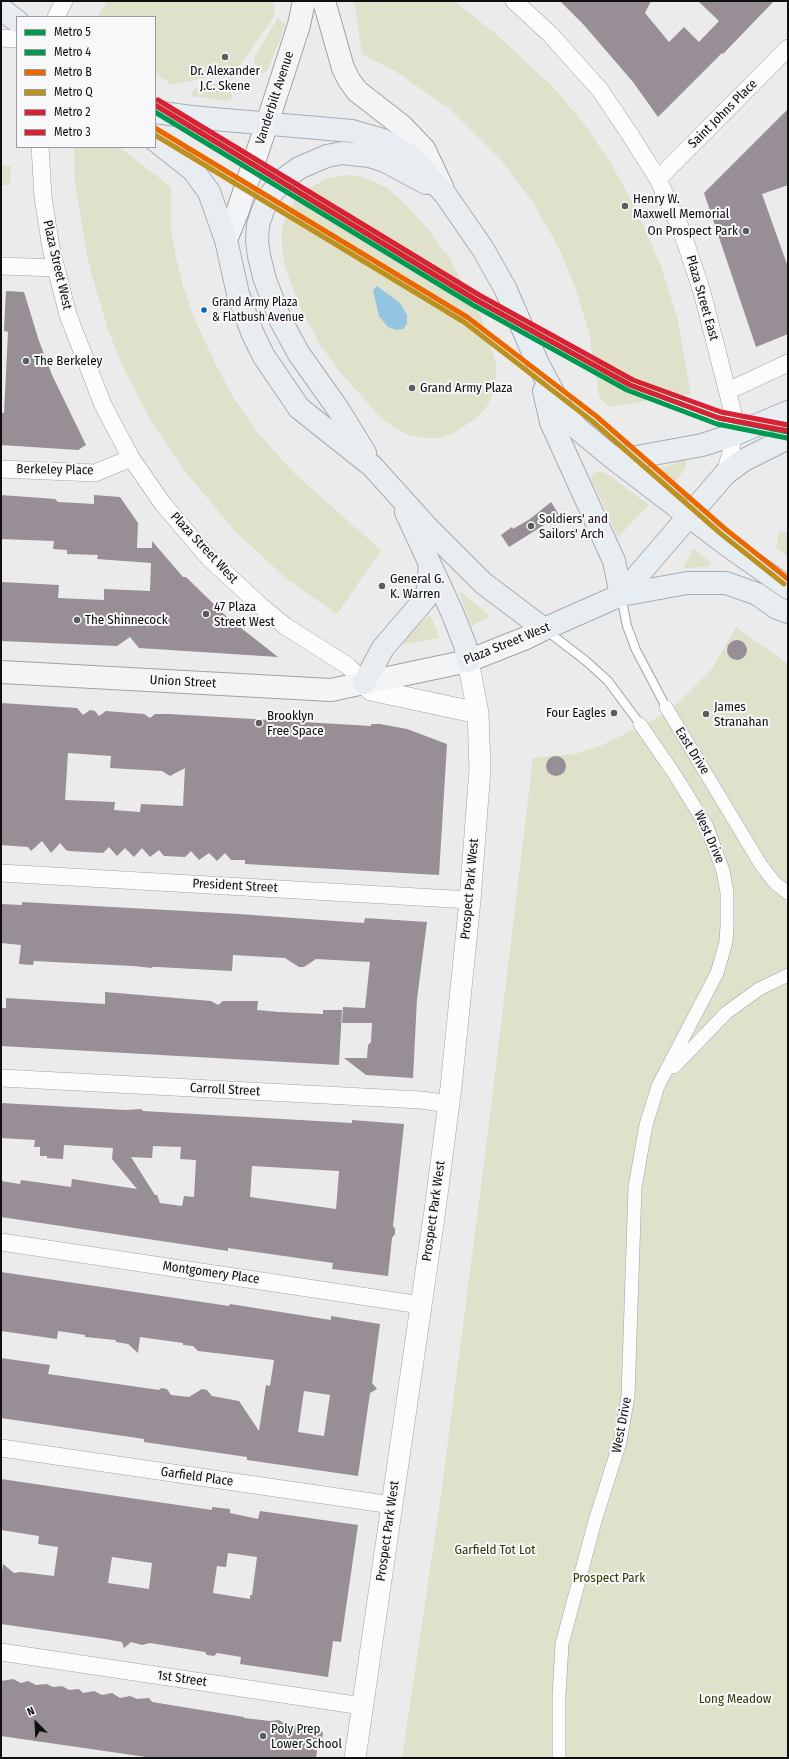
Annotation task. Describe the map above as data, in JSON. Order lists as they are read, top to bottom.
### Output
{
  "streets": {
    "main road": [
      "Vanderbilt Avenue",
      "Plaza Street West",
      "Plaza Street East",
      "Union Street"
    ],
    "street": [
      "Saint Johns Place",
      "Berkeley Place",
      "East Drive",
      "West Drive",
      "President Street",
      "Prospect Park West",
      "Carroll Street",
      "Montgomery Place",
      "Garfield Place",
      "1st Street"
    ]
  },
  "crossings": [
    ["Saint Johns Place", "Plaza Street East"],
    ["Plaza Street West", "Plaza Street East"],
    ["Plaza Street West", "Berkeley Place"],
    ["Plaza Street West", "Union Street"],
    ["Plaza Street West", "East Drive"],
    ["Plaza Street West", "West Drive"],
    ["Plaza Street West", "Prospect Park West"],
    ["President Street", "Prospect Park West"],
    ["Prospect Park West", "Carroll Street"],
    ["Prospect Park West", "Montgomery Place"],
    ["Prospect Park West", "Garfield Place"],
    ["Prospect Park West", "1st Street"]
  ],
  "parks": ["Garfield Tot Lot", "Prospect Park", "Long Meadow"],
  "places": [
    "Dr. Alexander J.C. Skene",
    "Henry W. Maxwell Memorial",
    "On Prospect Park",
    "Grand Army Plaza & Flatbush Avenue",
    "The Berkeley",
    "Grand Army Plaza",
    "Soldiers' and Sailors' Arch",
    "General G. K. Warren",
    "47 Plaza Street West",
    "The Shinnecock",
    "Four Eagles",
    "James Stranahan",
    "Brooklyn Free Space",
    "Poly Prep Lower School"
  ],
  "lines": [
    "metro line 3",
    "metro line 5",
    "metro line 2",
    "metro line 4",
    "metro line B",
    "metro line Q"
  ],
  "legend": [
    "Metro 5",
    "Metro 4",
    "Metro B",
    "Metro Q",
    "Metro 2",
    "Metro 3"
  ],
  "north": "top left"
}
